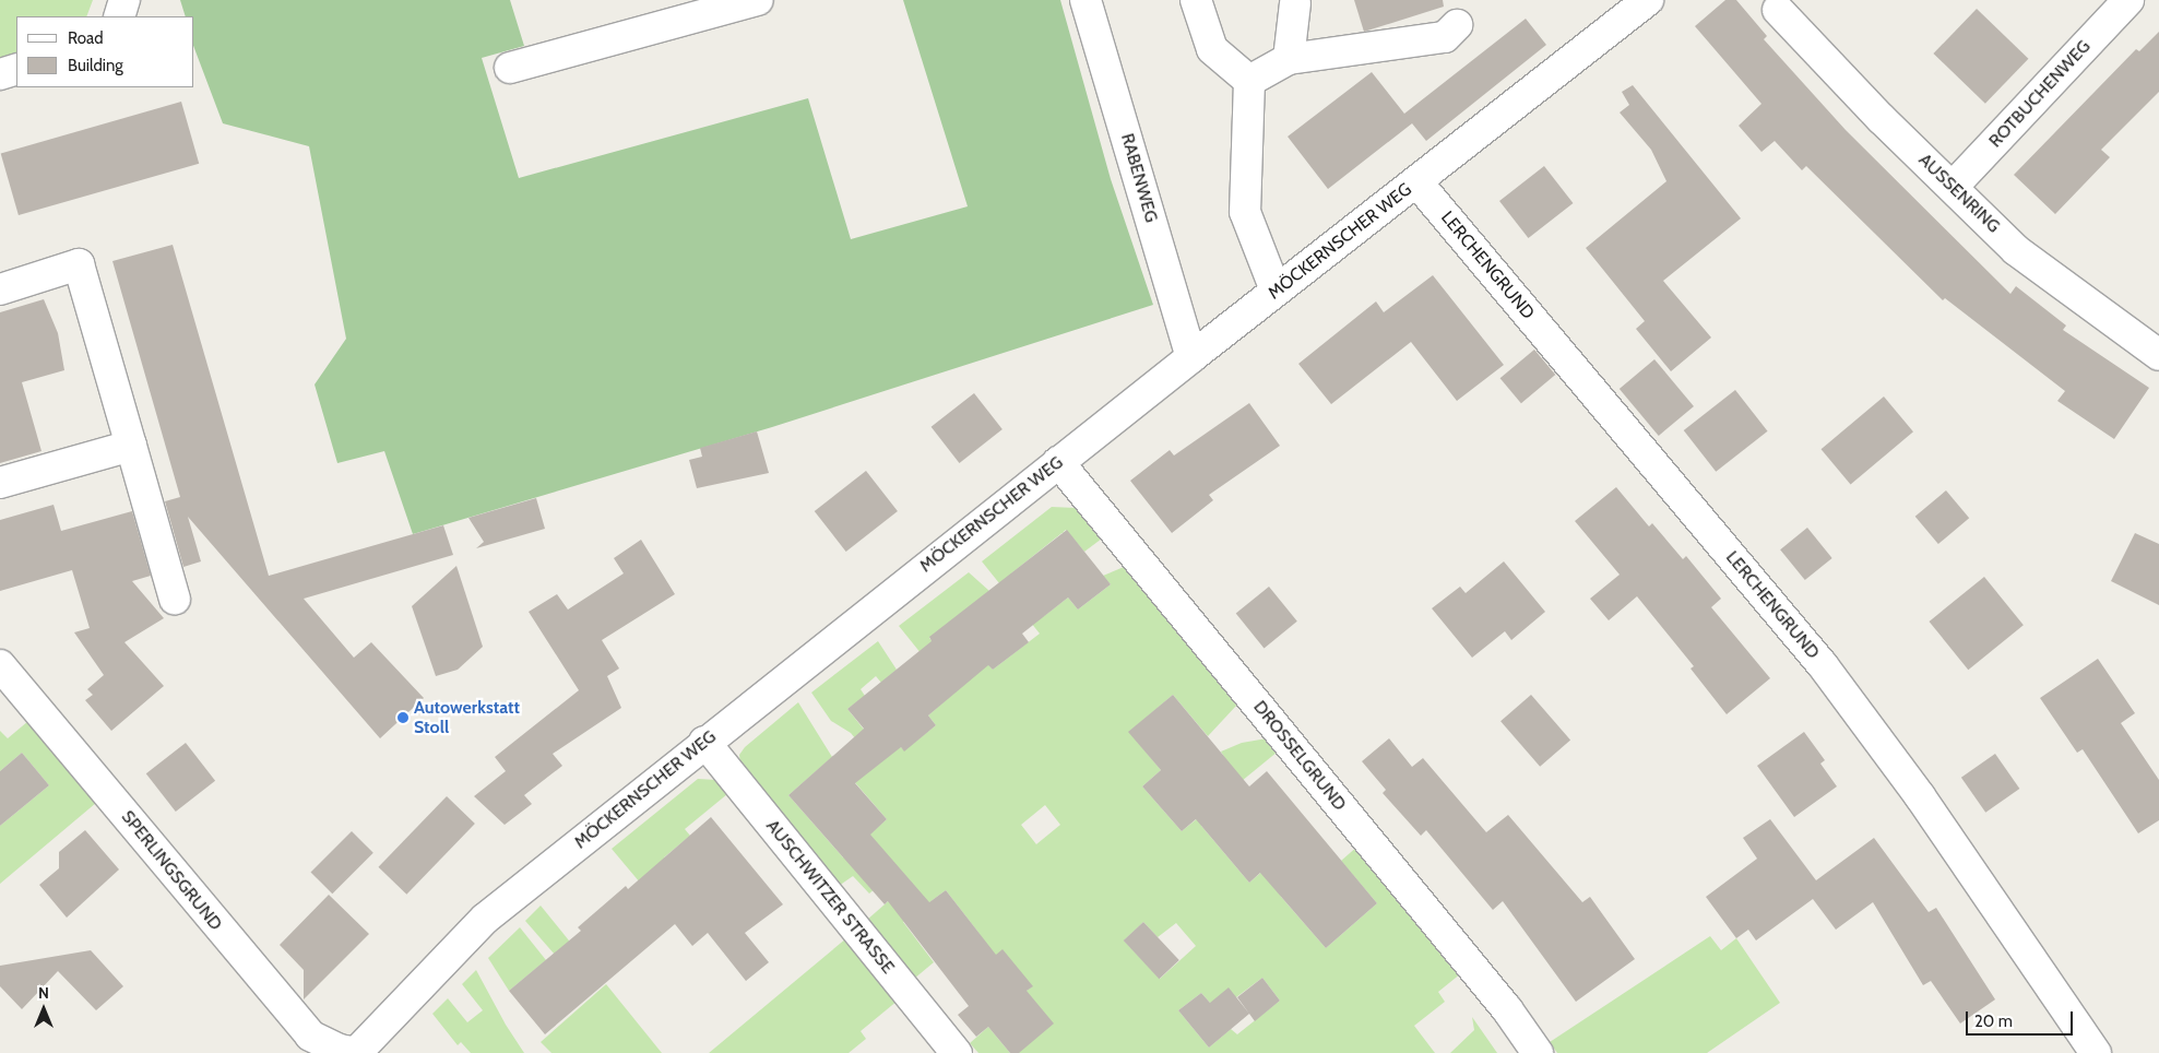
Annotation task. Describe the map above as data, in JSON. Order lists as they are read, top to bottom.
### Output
{
  "streets": {
    "street": [
      "ROTBUCHENWEG",
      "RABENWEG",
      "AUSSENRING",
      "MÖCKERNSCHER WEG",
      "LERCHENGRUND",
      "DROSSELGRUND",
      "SPERLINGSGRUND",
      "AUSCHWITZER STRASSE"
    ]
  },
  "crossings": [
    ["ROTBUCHENWEG", "AUSSENRING"],
    ["RABENWEG", "MÖCKERNSCHER WEG"],
    ["MÖCKERNSCHER WEG", "LERCHENGRUND"],
    ["MÖCKERNSCHER WEG", "DROSSELGRUND"],
    ["MÖCKERNSCHER WEG", "SPERLINGSGRUND"],
    ["MÖCKERNSCHER WEG", "AUSCHWITZER STRASSE"]
  ],
  "places": ["Autowerkstatt Stoll"],
  "legend": ["Road", "Building"],
  "scale_bar": "20 m",
  "north": "top"
}
